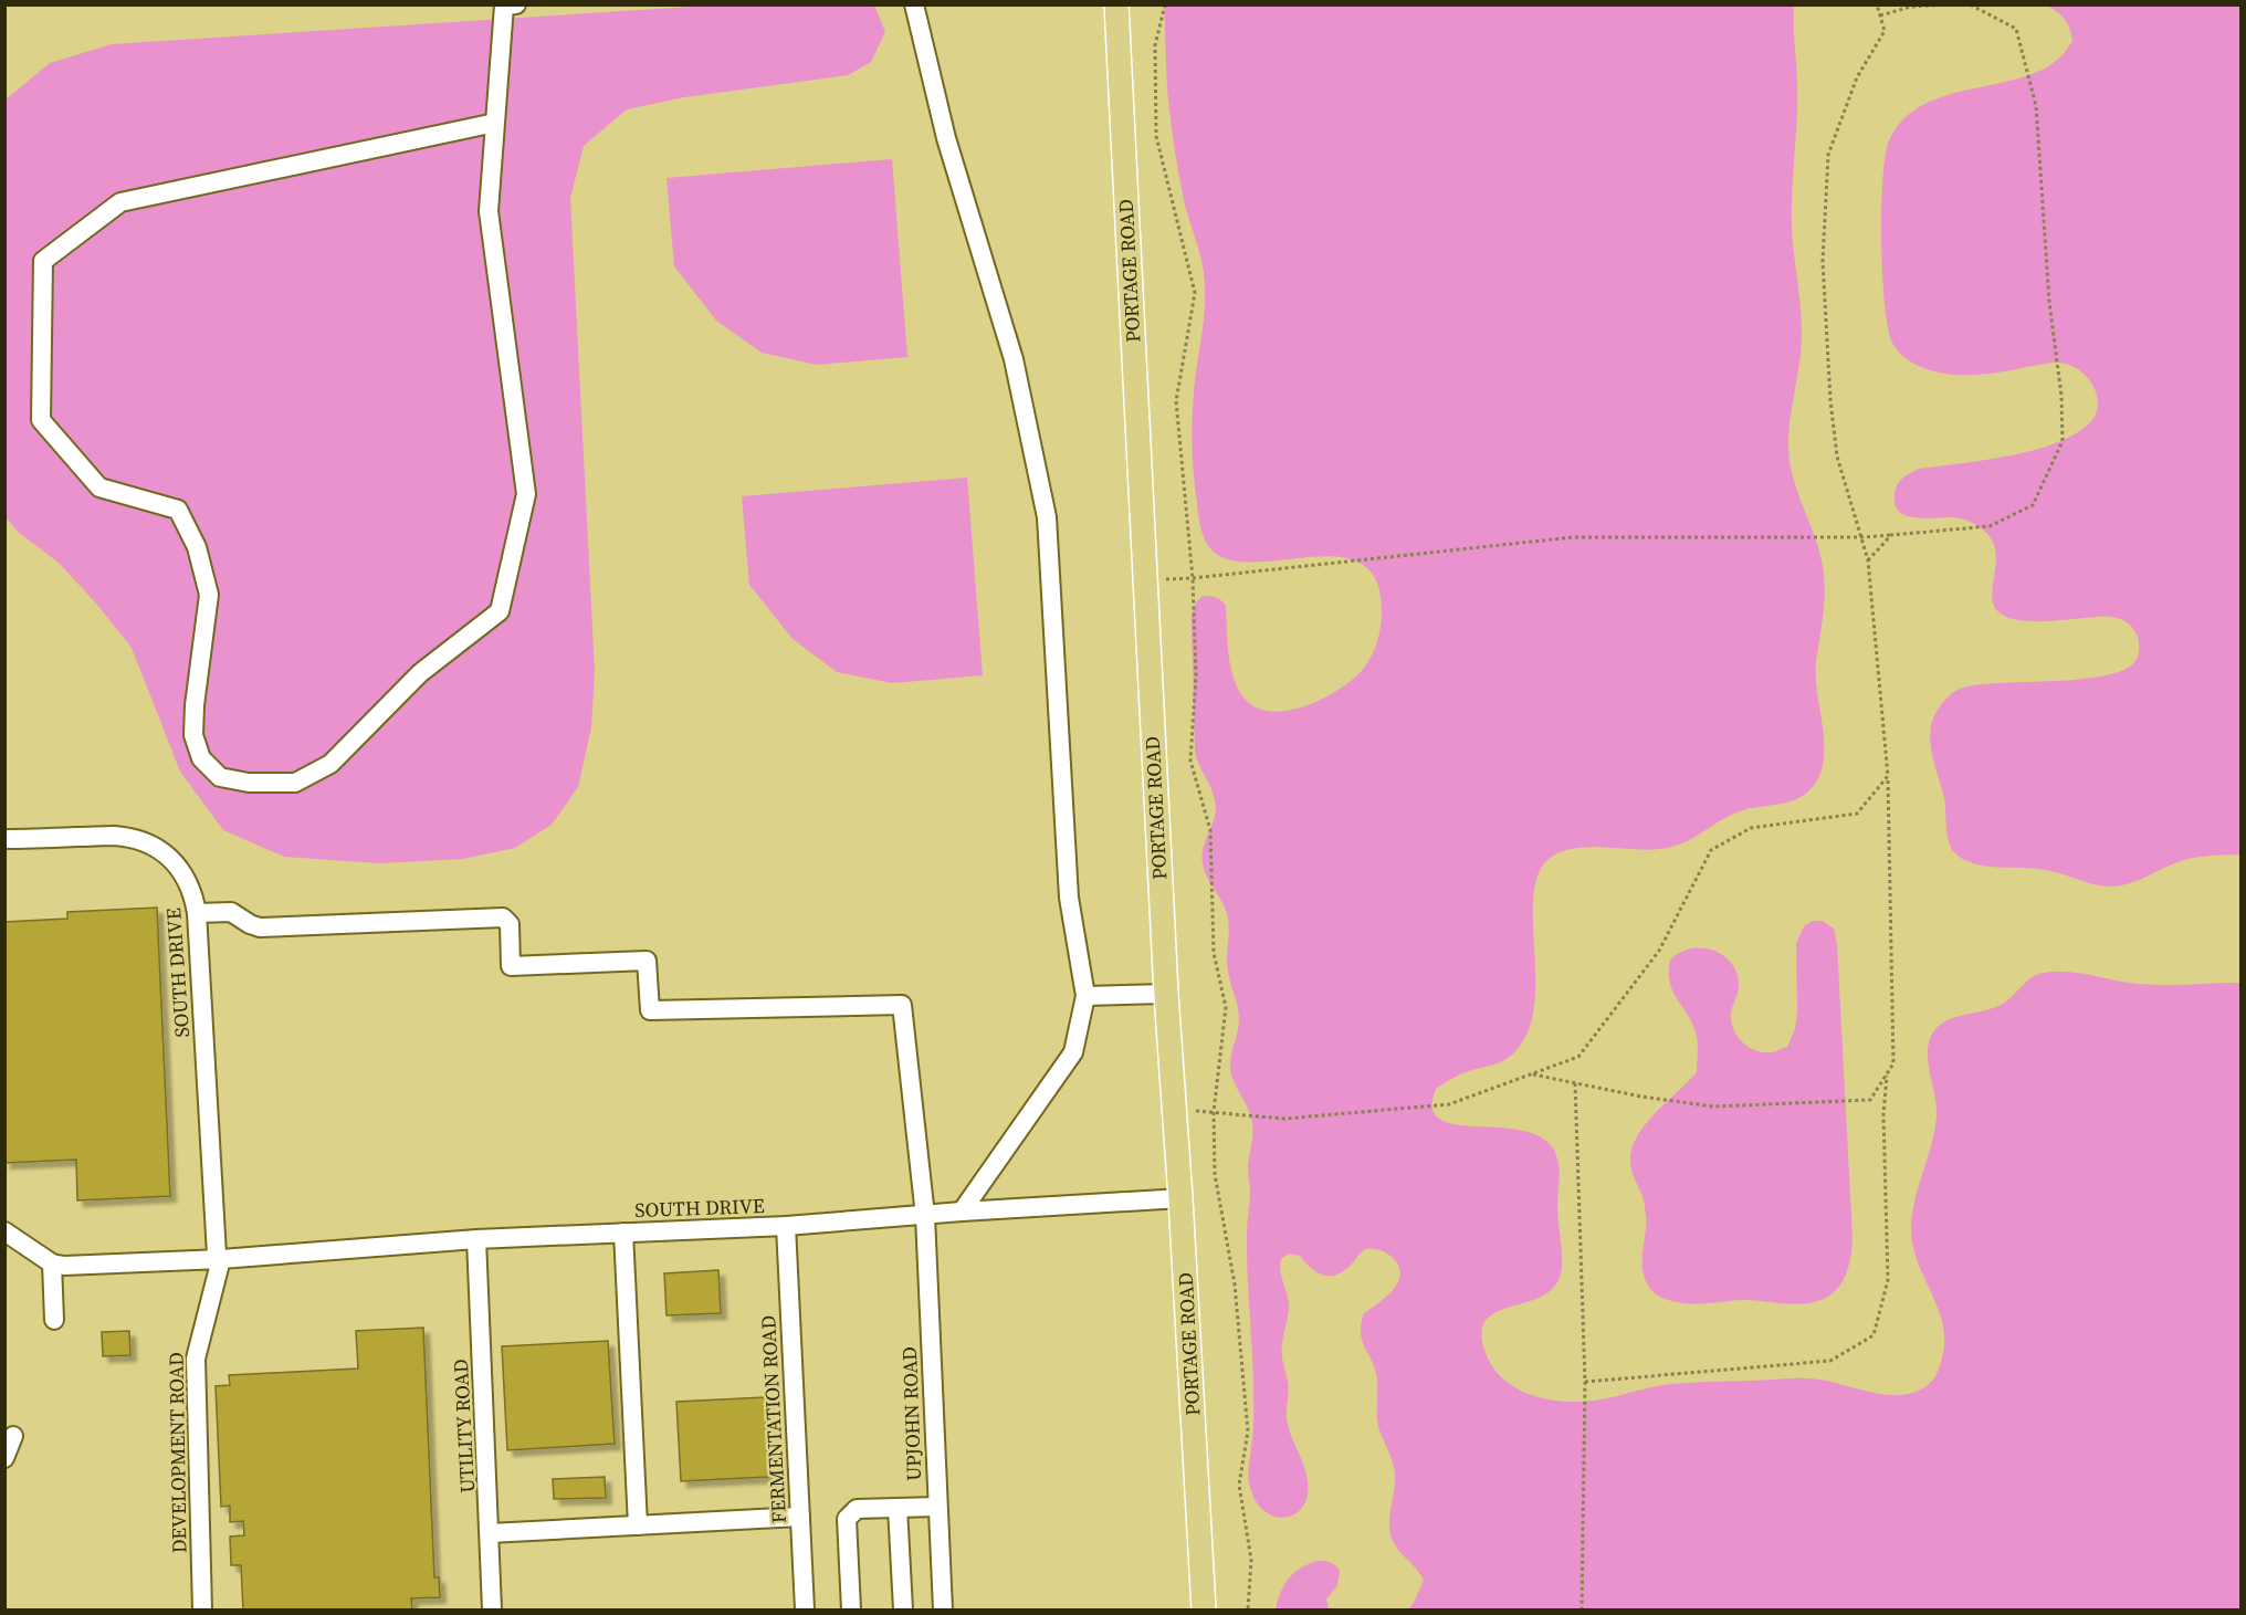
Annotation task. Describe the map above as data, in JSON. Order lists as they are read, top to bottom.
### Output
{
  "streets": {
    "main road": ["PORTAGE ROAD"],
    "lane": [
      "SOUTH DRIVE",
      "UPJOHN ROAD",
      "FERMENTATION ROAD",
      "UTILITY ROAD",
      "DEVELOPMENT ROAD"
    ]
  },
  "crossings": [
    ["PORTAGE ROAD", "SOUTH DRIVE"],
    ["SOUTH DRIVE", "UPJOHN ROAD"],
    ["SOUTH DRIVE", "FERMENTATION ROAD"],
    ["SOUTH DRIVE", "UTILITY ROAD"],
    ["SOUTH DRIVE", "DEVELOPMENT ROAD"]
  ]
}
